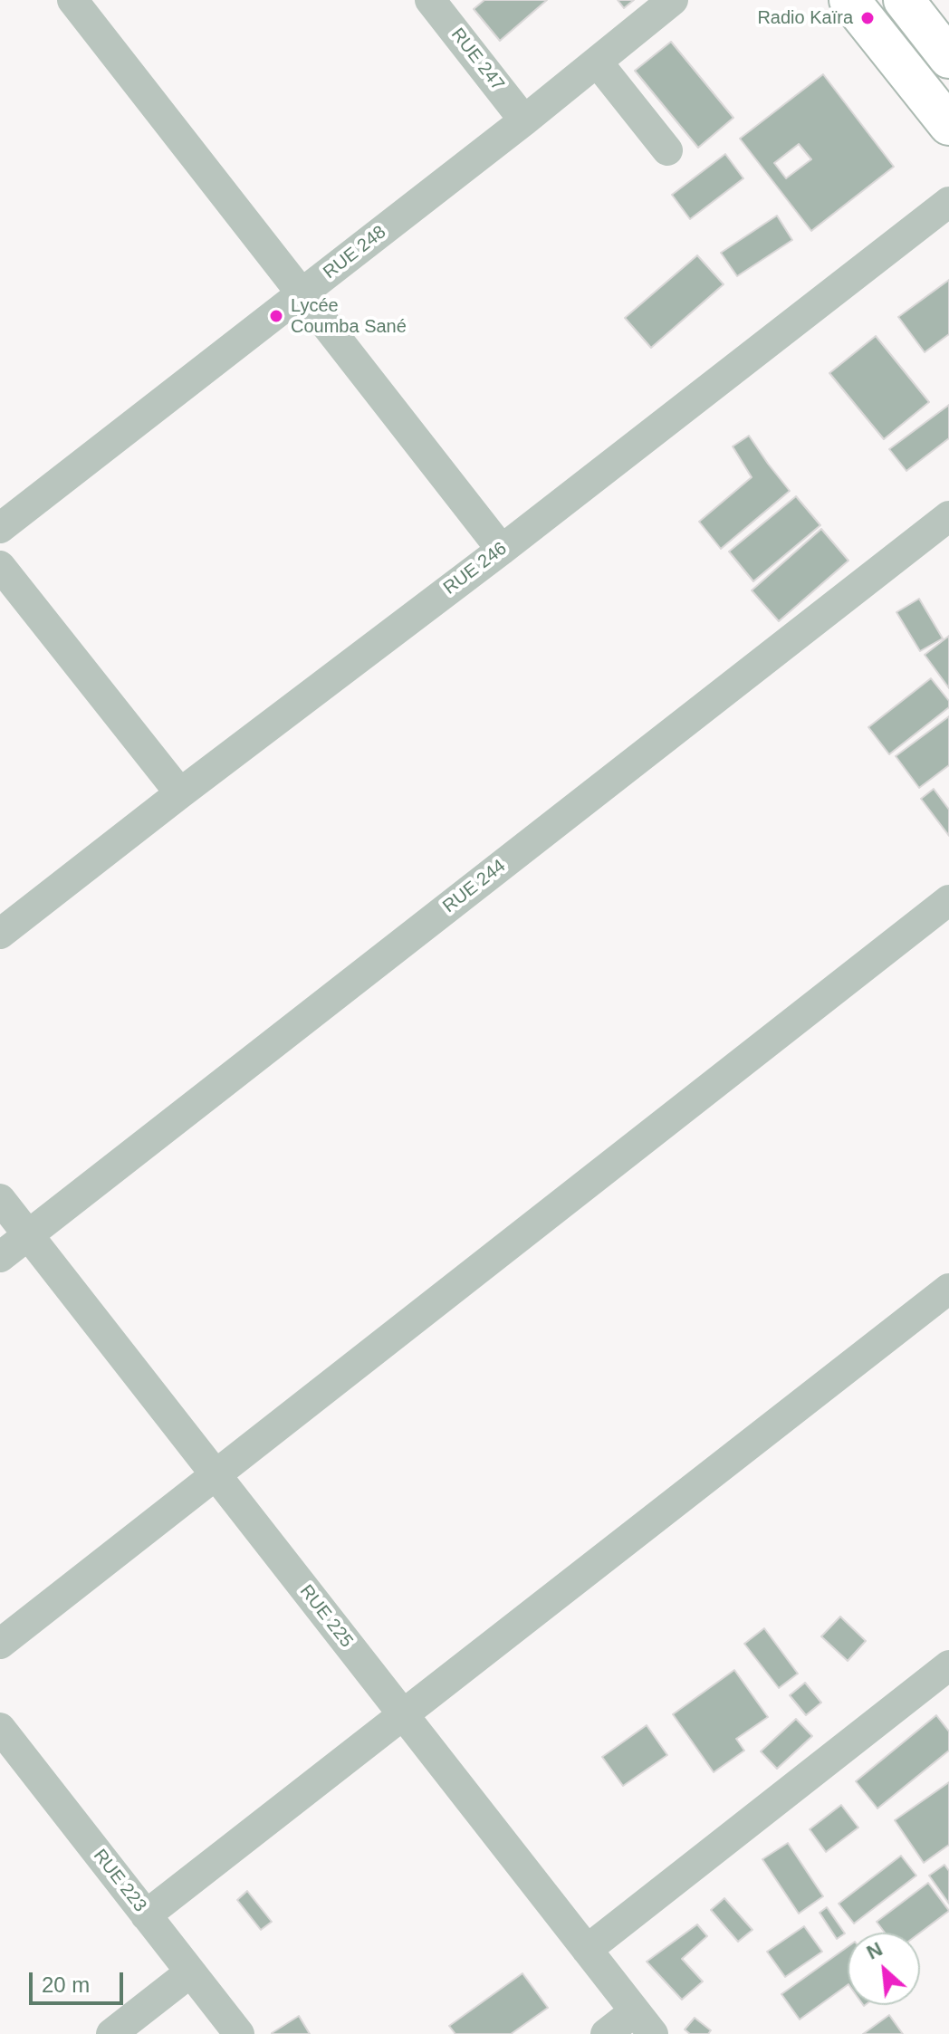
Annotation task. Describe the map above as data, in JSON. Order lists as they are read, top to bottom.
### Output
{
  "streets": {
    "street": [
      "RUE 247",
      "RUE 248",
      "RUE 246",
      "RUE 244",
      "RUE 225",
      "RUE 223"
    ]
  },
  "crossings": [
    ["RUE 247", "RUE 248"],
    ["RUE 244", "RUE 225"]
  ],
  "places": ["Radio Kaïra", "Lycée Coumba Sané"],
  "scale_bar": "20 m",
  "north": "top left"
}
